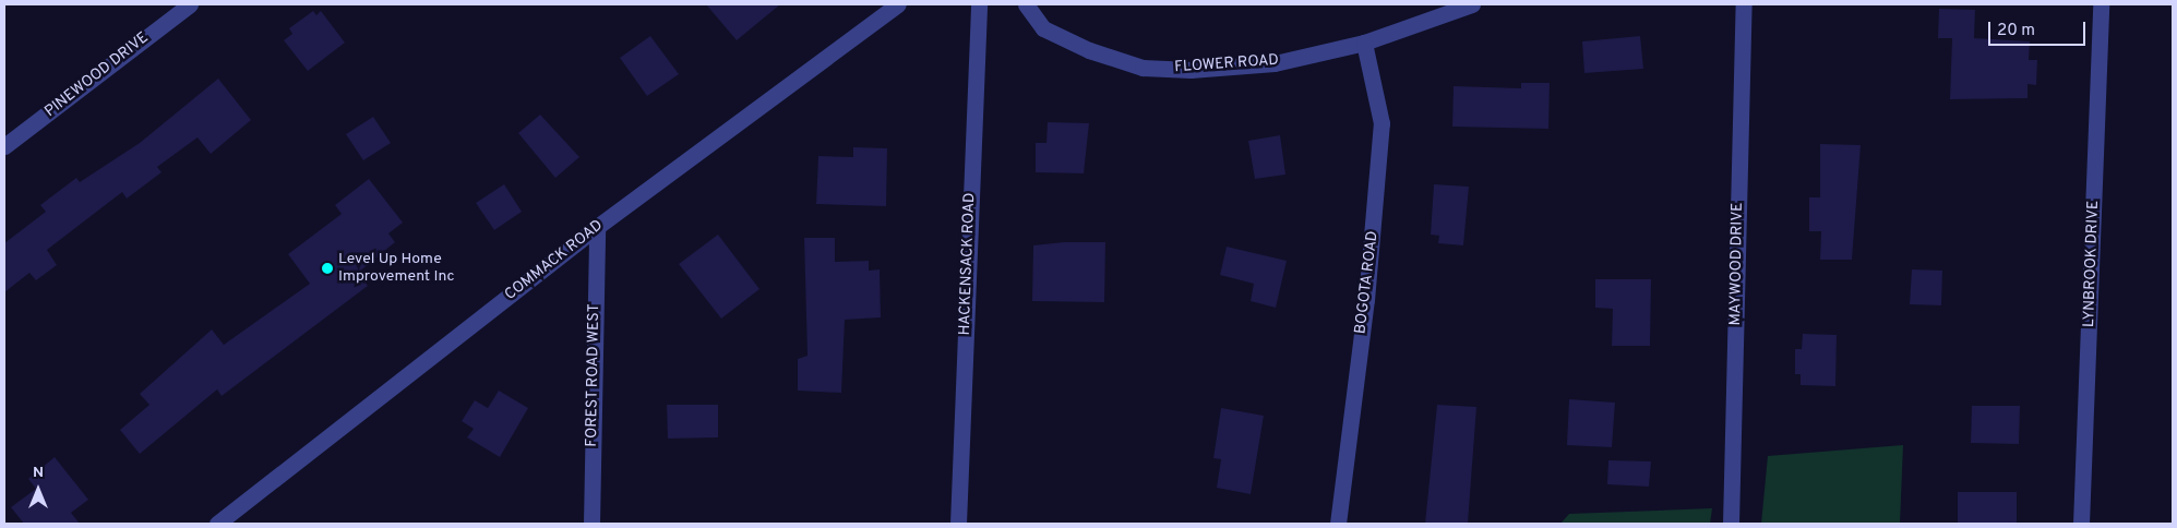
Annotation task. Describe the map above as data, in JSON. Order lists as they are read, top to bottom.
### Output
{
  "streets": {
    "street": [
      "FLOWER ROAD",
      "PINEWOOD DRIVE",
      "COMMACK ROAD",
      "HACKENSACK ROAD",
      "MAYWOOD DRIVE",
      "LYNBROOK DRIVE",
      "BOGOTA ROAD",
      "FOREST ROAD WEST"
    ]
  },
  "crossings": [
    ["FLOWER ROAD", "BOGOTA ROAD"],
    ["COMMACK ROAD", "FOREST ROAD WEST"]
  ],
  "places": ["Level Up Home Improvement Inc"],
  "scale_bar": "20 m",
  "north": "top"
}
